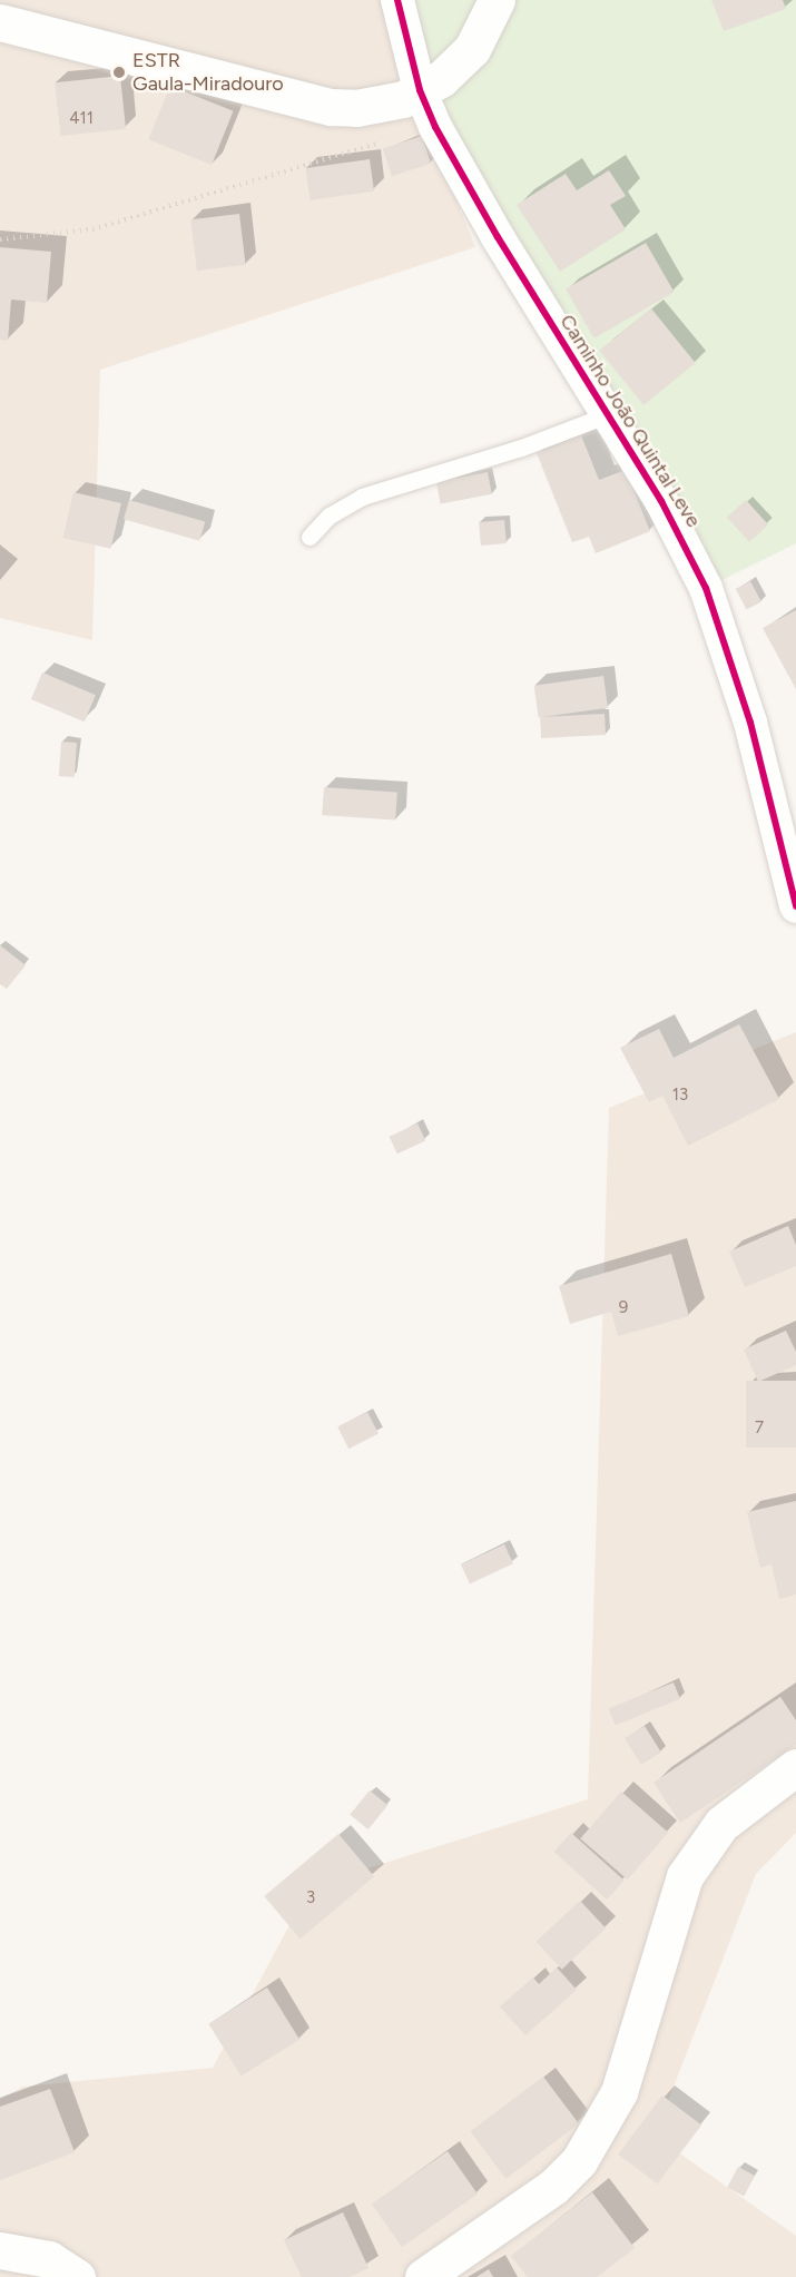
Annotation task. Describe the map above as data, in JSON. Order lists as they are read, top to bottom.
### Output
{
  "streets": {
    "street": ["Caminho João Quintal Leve"]
  },
  "places": ["ESTR Gaula-Miradouro"],
  "house_numbers": [
    "411",
    "13",
    "9",
    "7",
    "3"
  ]
}
